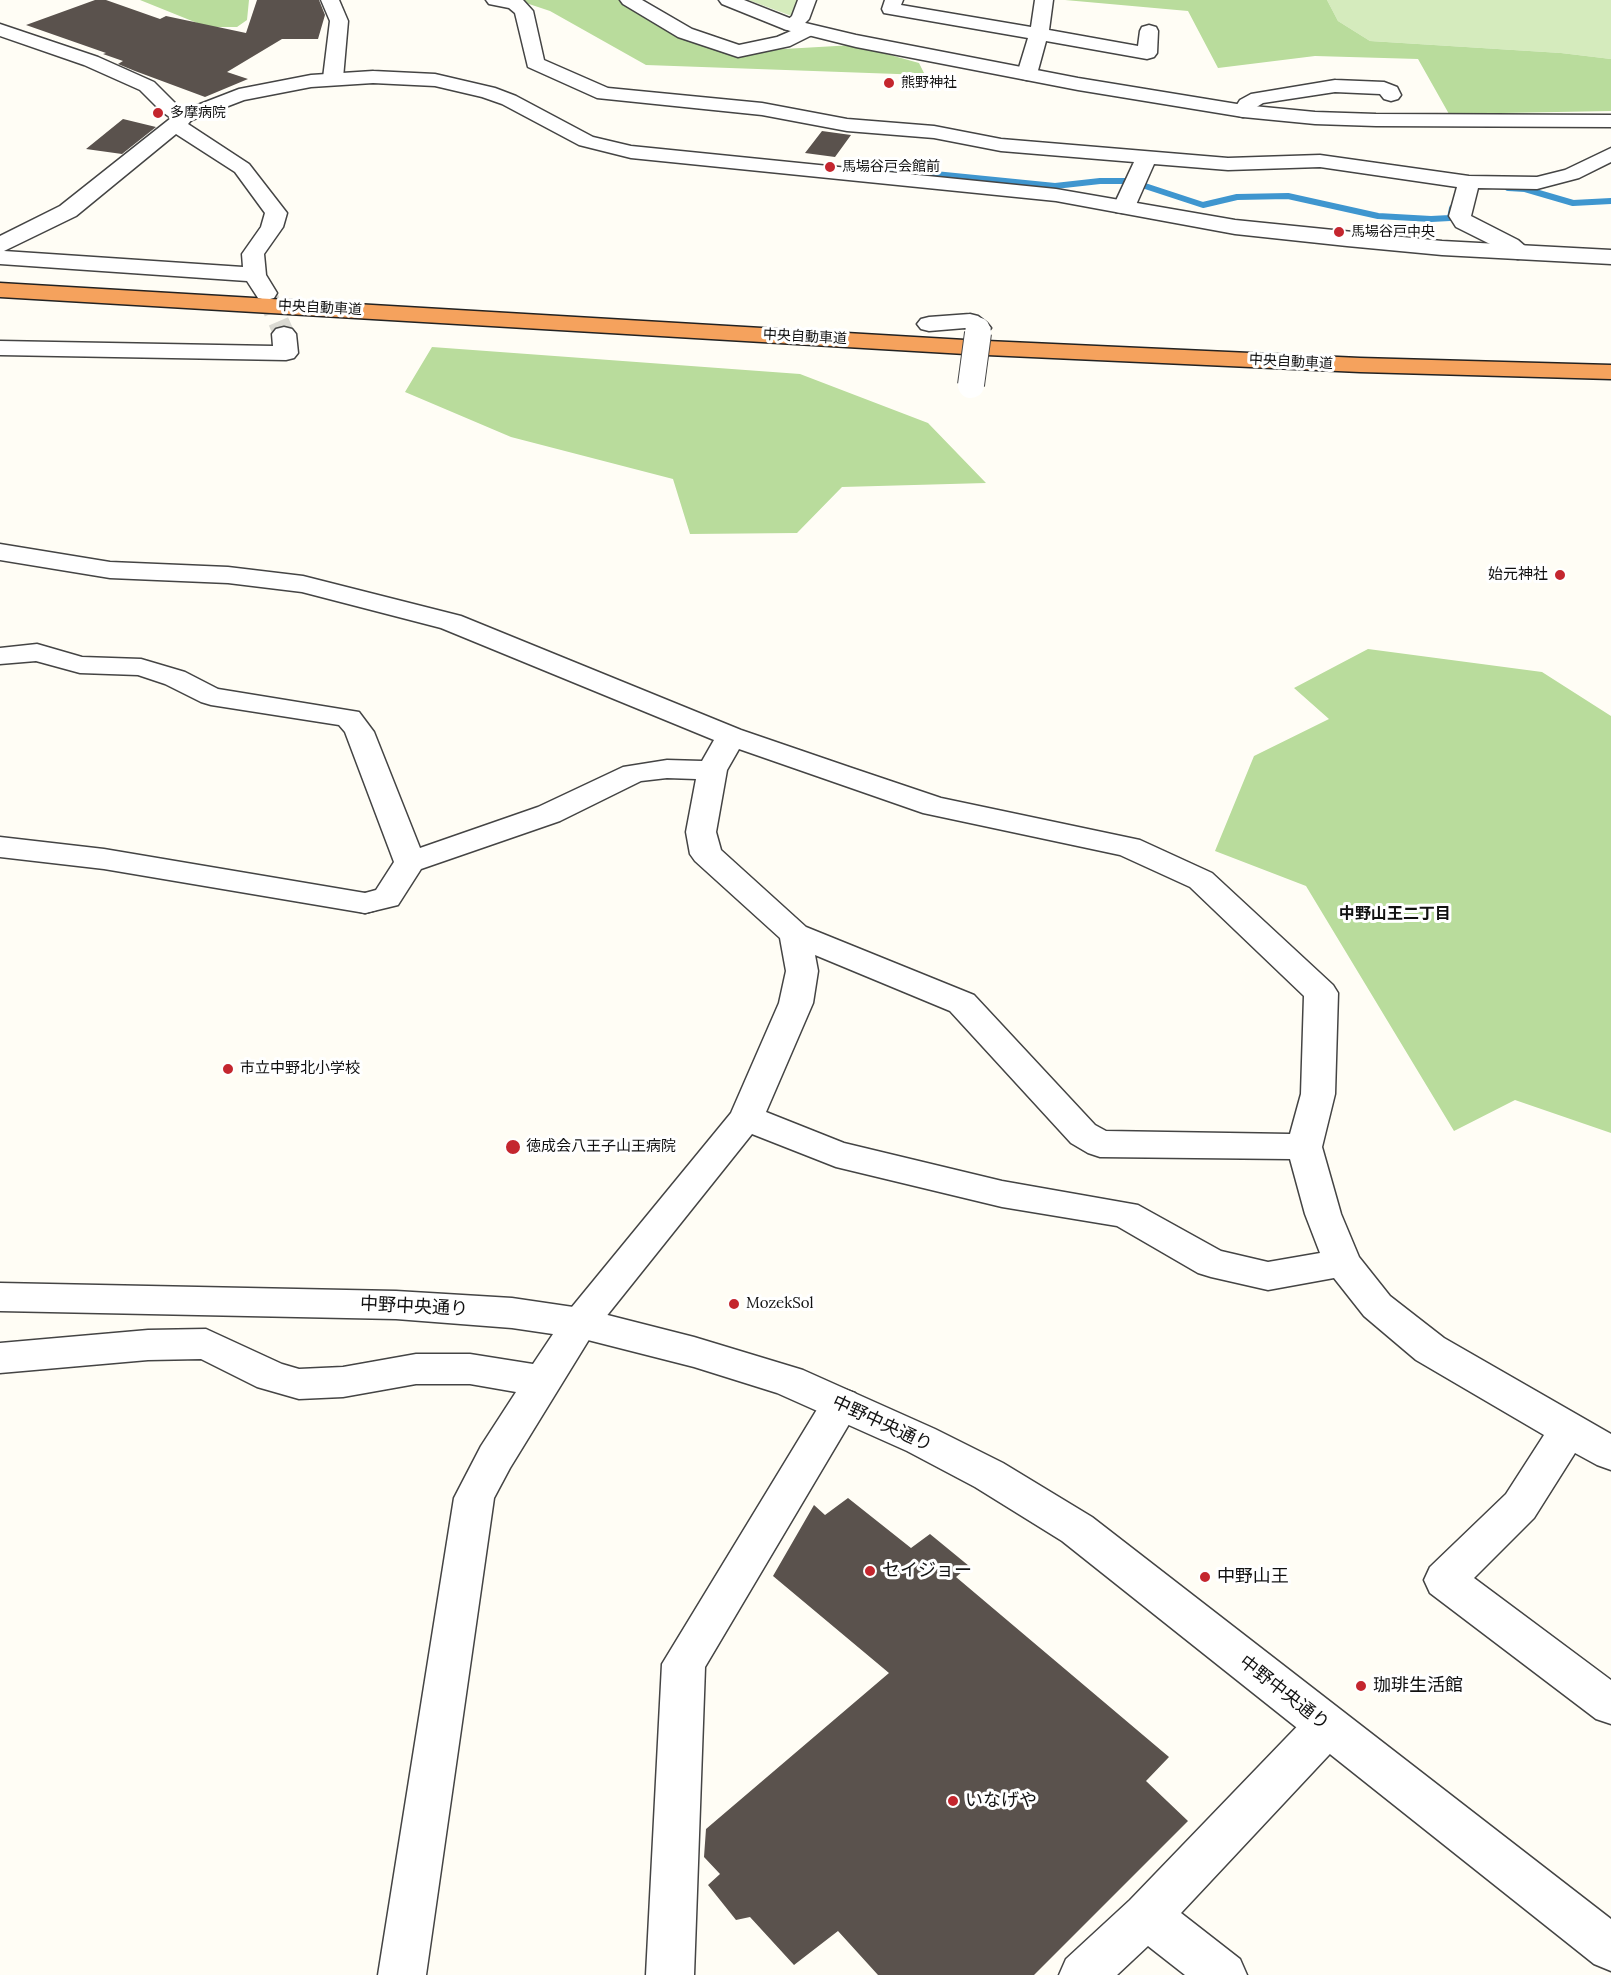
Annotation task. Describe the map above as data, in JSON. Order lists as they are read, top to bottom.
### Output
{
  "streets": {
    "highway": ["中央自動車道"],
    "street": ["中野中央通り"]
  },
  "districts": ["中野山王二丁目"],
  "places": [
    "熊野神社",
    "多摩病院",
    "馬場谷戸会館前",
    "馬場谷戸中央",
    "始元神社",
    "市立中野北小学校",
    "徳成会八王子山王病院",
    "MozekSol",
    "セイジョー",
    "中野山王",
    "珈琲生活館",
    "いなげや"
  ]
}
